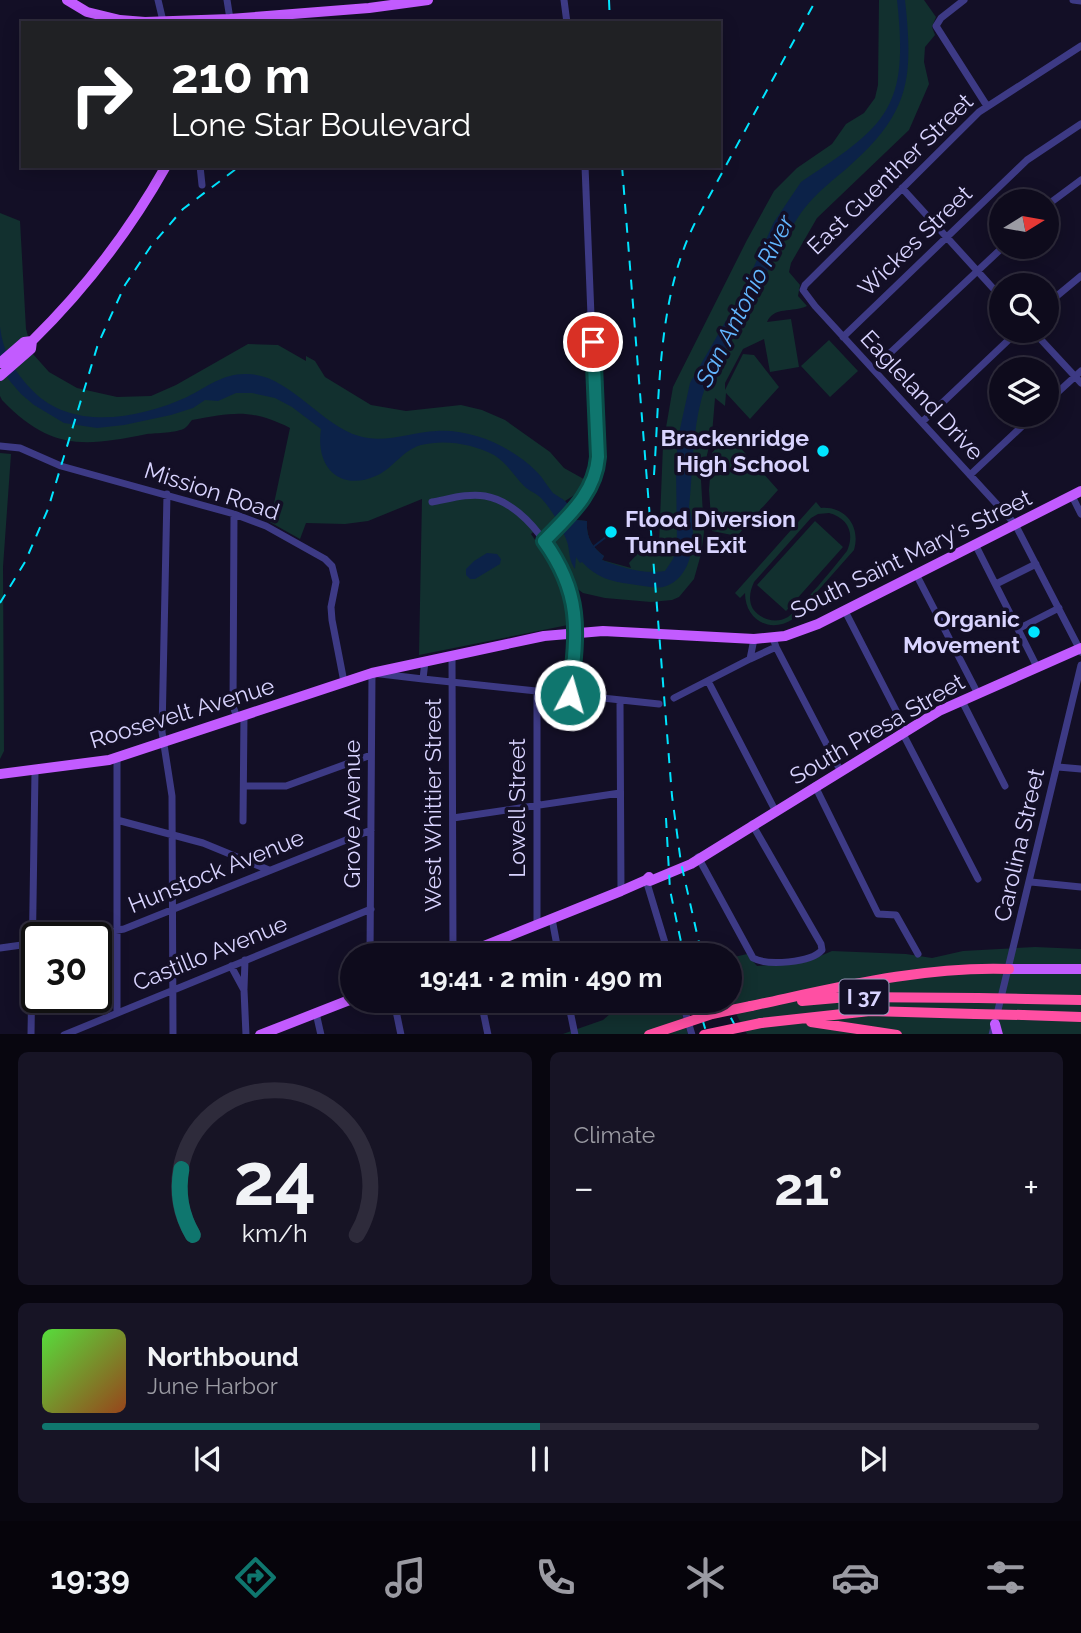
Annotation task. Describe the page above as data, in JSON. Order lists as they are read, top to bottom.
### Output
{
  "streets": {
    "highway": ["I 37"],
    "main road": ["South Saint Mary's Street", "Roosevelt Avenue", "South Presa Street"],
    "street": [
      "East Guenther Street",
      "Wickes Street",
      "Eagleland Drive",
      "Mission Road",
      "West Whittier Street",
      "Lowell Street",
      "Grove Avenue",
      "Carolina Street",
      "Hunstock Avenue",
      "Castillo Avenue"
    ]
  },
  "crossings": [
    ["East Guenther Street", "Eagleland Drive"],
    ["Wickes Street", "Eagleland Drive"],
    ["Eagleland Drive", "South Saint Mary's Street"],
    ["Eagleland Drive", "South Presa Street"],
    ["Mission Road", "Roosevelt Avenue"],
    ["South Saint Mary's Street", "Roosevelt Avenue"],
    ["Roosevelt Avenue", "West Whittier Street"],
    ["Roosevelt Avenue", "Lowell Street"],
    ["Roosevelt Avenue", "Grove Avenue"],
    ["South Presa Street", "Lowell Street"],
    ["Grove Avenue", "Hunstock Avenue"],
    ["Grove Avenue", "Castillo Avenue"]
  ],
  "water": ["San Antonio River"],
  "places": ["Brackenridge High School", "Flood Diversion Tunnel Exit", "Organic Movement"],
  "north": "right",
  "page": {
    "turn": ["210 m", "Lone Star Boulevard"],
    "limit": "30",
    "trip": "19:41 · 2 min · 490 m",
    "tile": "Climate",
    "heat": ["−", "21°", "+"],
    "song": ["Northbound", "June Harbor"],
    "tabs": "19:39",
    "gauge": ["24", "km/h"]
  }
}
